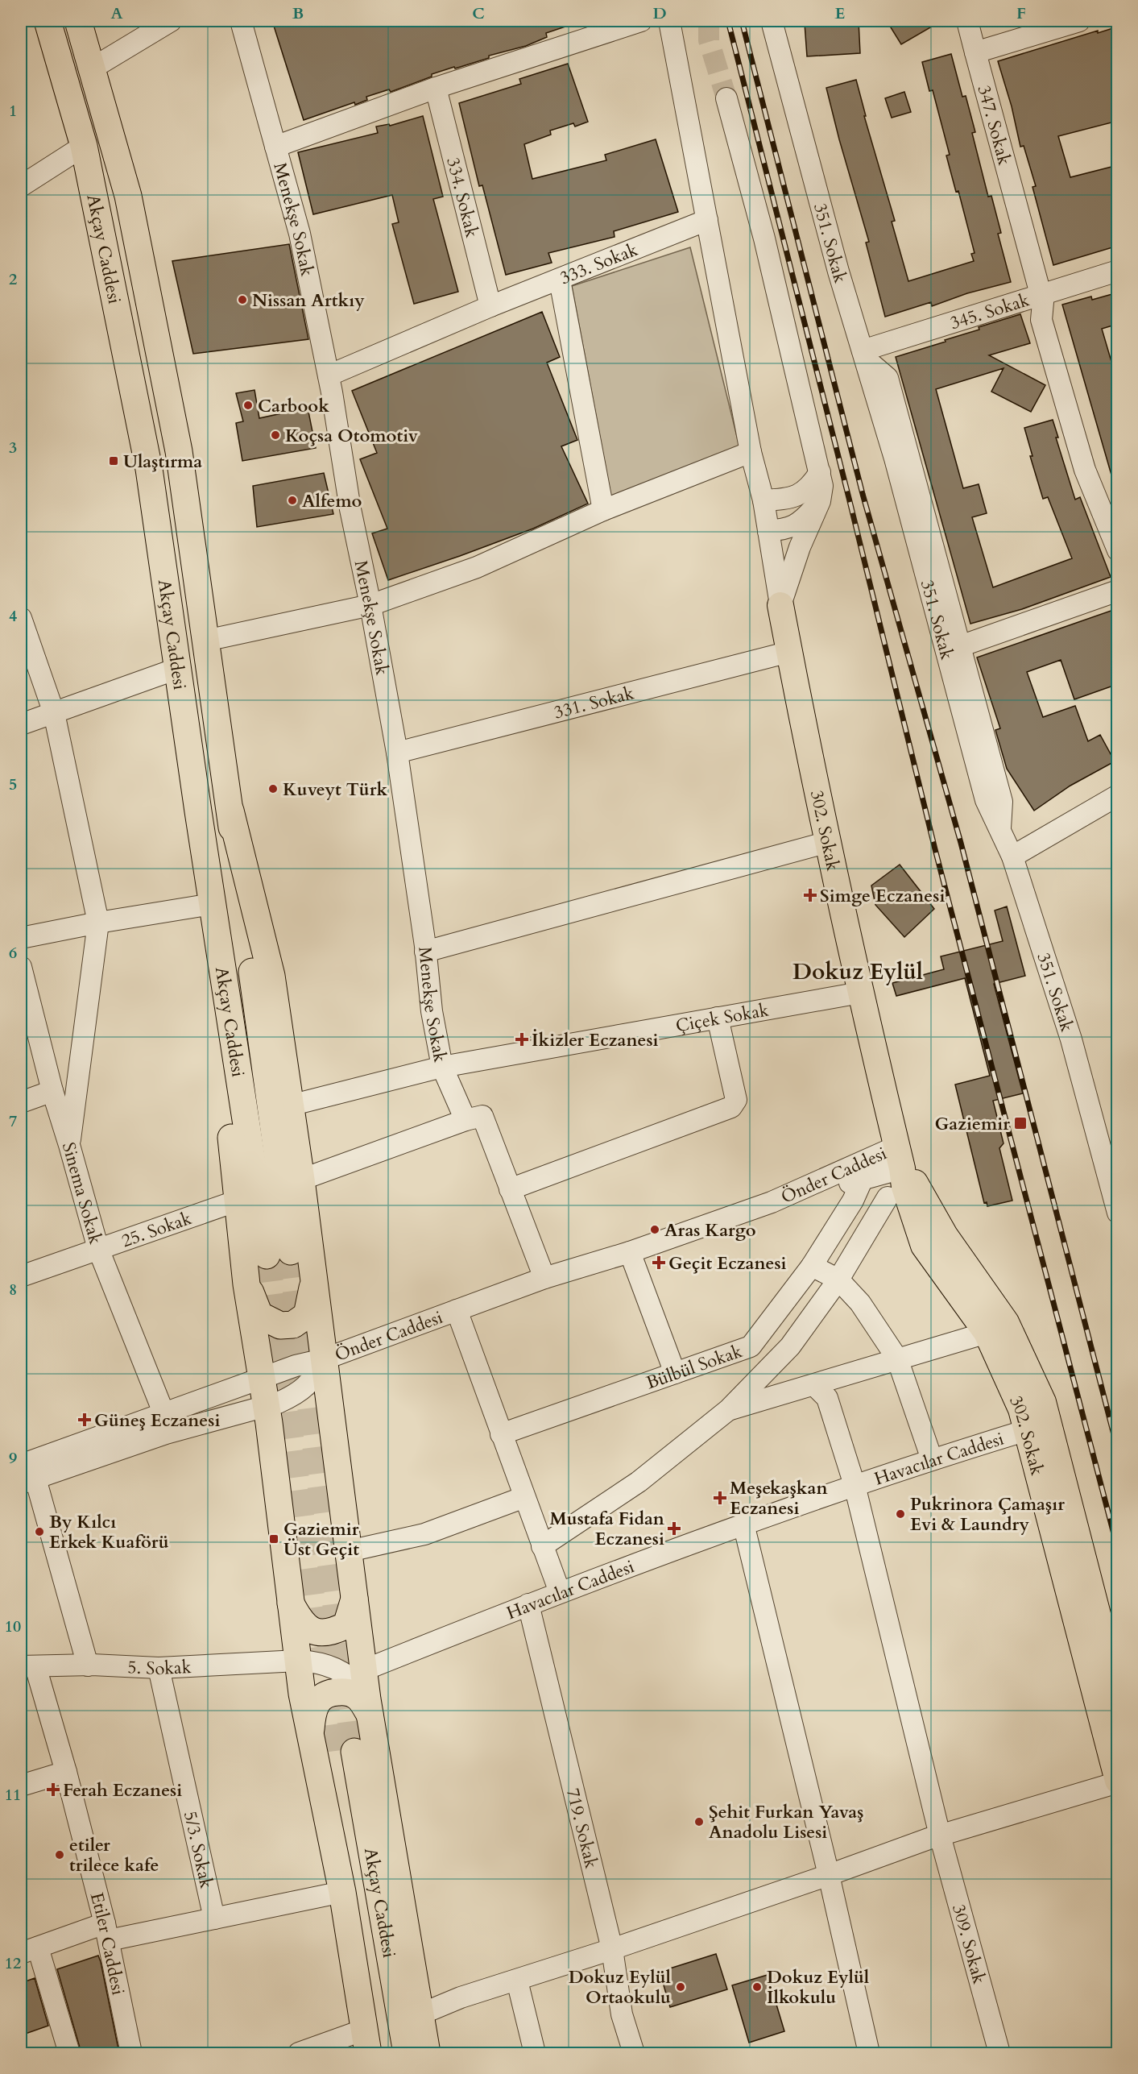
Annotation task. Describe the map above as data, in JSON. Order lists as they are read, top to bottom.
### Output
{
  "streets": {
    "highway": ["Akçay Caddesi"],
    "main road": ["302. Sokak"],
    "street": [
      "347. Sokak",
      "334. Sokak",
      "Menekşe Sokak",
      "351. Sokak",
      "333. Sokak",
      "345. Sokak",
      "331. Sokak",
      "Çiçek Sokak",
      "Önder Caddesi",
      "Sinema Sokak",
      "25. Sokak",
      "Bülbül Sokak",
      "Havacılar Caddesi",
      "5. Sokak",
      "719. Sokak",
      "5/3. Sokak",
      "Etiler Caddesi",
      "309. Sokak"
    ]
  },
  "crossings": [
    ["347. Sokak", "345. Sokak"],
    ["334. Sokak", "333. Sokak"],
    ["Menekşe Sokak", "333. Sokak"],
    ["Menekşe Sokak", "331. Sokak"],
    ["Menekşe Sokak", "Çiçek Sokak"],
    ["351. Sokak", "345. Sokak"],
    ["331. Sokak", "302. Sokak"],
    ["302. Sokak", "Çiçek Sokak"],
    ["302. Sokak", "Önder Caddesi"],
    ["302. Sokak", "Havacılar Caddesi"],
    ["Önder Caddesi", "Bülbül Sokak"],
    ["Sinema Sokak", "25. Sokak"],
    ["Havacılar Caddesi", "5. Sokak"],
    ["Havacılar Caddesi", "719. Sokak"],
    ["Havacılar Caddesi", "309. Sokak"],
    ["5. Sokak", "5/3. Sokak"],
    ["5. Sokak", "Etiler Caddesi"]
  ],
  "districts": ["Dokuz Eylül"],
  "places": {
    "other": [
      "Nissan Artkıy",
      "Carbook",
      "Koçsa Otomotiv",
      "Alfemo",
      "Kuveyt Türk",
      "Aras Kargo",
      "Pukrinora Çamaşır Evi & Laundry",
      "By Kılcı Erkek Kuaförü",
      "Şehit Furkan Yavaş Anadolu Lisesi",
      "etiler trilece kafe",
      "Dokuz Eylül Ortaokulu",
      "Dokuz Eylül İlkokulu"
    ],
    "transit": ["Ulaştırma", "Gaziemir", "Gaziemir Üst Geçit"],
    "health": [
      "Simge Eczanesi",
      "İkizler Eczanesi",
      "Geçit Eczanesi",
      "Güneş Eczanesi",
      "Meşekaşkan Eczanesi",
      "Mustafa Fidan Eczanesi",
      "Ferah Eczanesi"
    ]
  },
  "grid": {
    "columns": [
      "A",
      "B",
      "C",
      "D",
      "E",
      "F"
    ],
    "rows": [
      "1",
      "2",
      "3",
      "4",
      "5",
      "6",
      "7",
      "8",
      "9",
      "10",
      "11",
      "12"
    ]
  }
}
